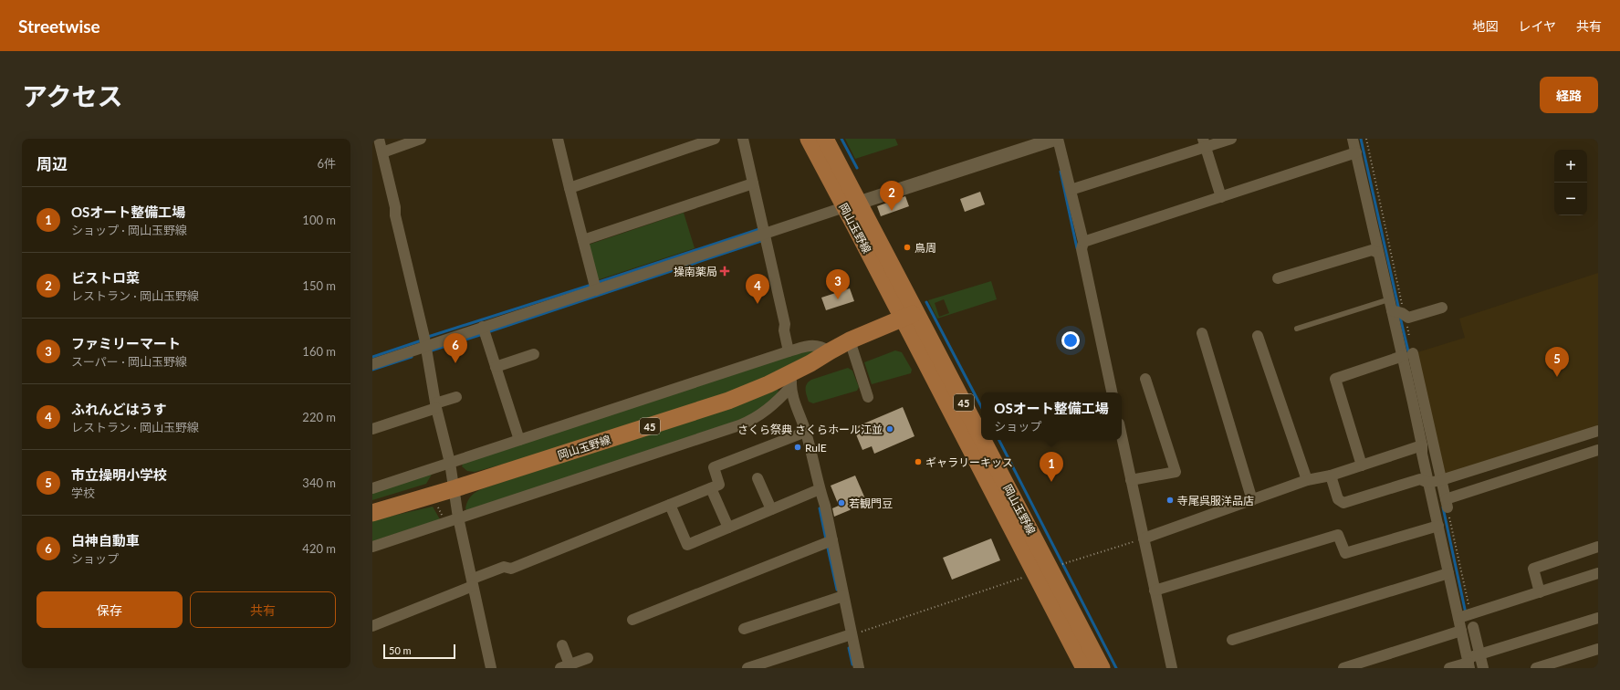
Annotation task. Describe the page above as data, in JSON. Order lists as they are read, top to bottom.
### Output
{
  "streets": {
    "main road": ["岡山玉野線", "45"]
  },
  "places": {
    "other": [
      "鳥周",
      "さくら祭典 さくらホール江並",
      "RulE",
      "ギャラリーキッス",
      "寺尾呉服洋品店",
      "若観門豆"
    ],
    "health": ["操南薬局"]
  },
  "scale_bar": "50 m",
  "page": {
    "header": "Streetwise",
    "nav": ["地図", "レイヤ", "共有"],
    "title": "アクセス",
    "buttons": [
      "経路",
      ["保存", "共有"]
    ],
    "heading": ["周辺", "6件"],
    "map_buttons": ["+", "−"],
    "pins": [
      "2",
      "3",
      "4",
      "6",
      "5",
      "1"
    ],
    "list": [
      {
        "mark": "1",
        "name": "OSオート整備工場",
        "note": "ショップ · 岡山玉野線",
        "value": "100 m"
      },
      {
        "mark": "2",
        "name": "ビストロ菜",
        "note": "レストラン · 岡山玉野線",
        "value": "150 m"
      },
      {
        "mark": "3",
        "name": "ファミリーマート",
        "note": "スーパー · 岡山玉野線",
        "value": "160 m"
      },
      {
        "mark": "4",
        "name": "ふれんどはうす",
        "note": "レストラン · 岡山玉野線",
        "value": "220 m"
      },
      {
        "mark": "5",
        "name": "市立操明小学校",
        "note": "学校",
        "value": "340 m"
      },
      {
        "mark": "6",
        "name": "白神自動車",
        "note": "ショップ",
        "value": "420 m"
      }
    ],
    "popup": ["OSオート整備工場", "ショップ"],
    "scale": "50 m"
  }
}
